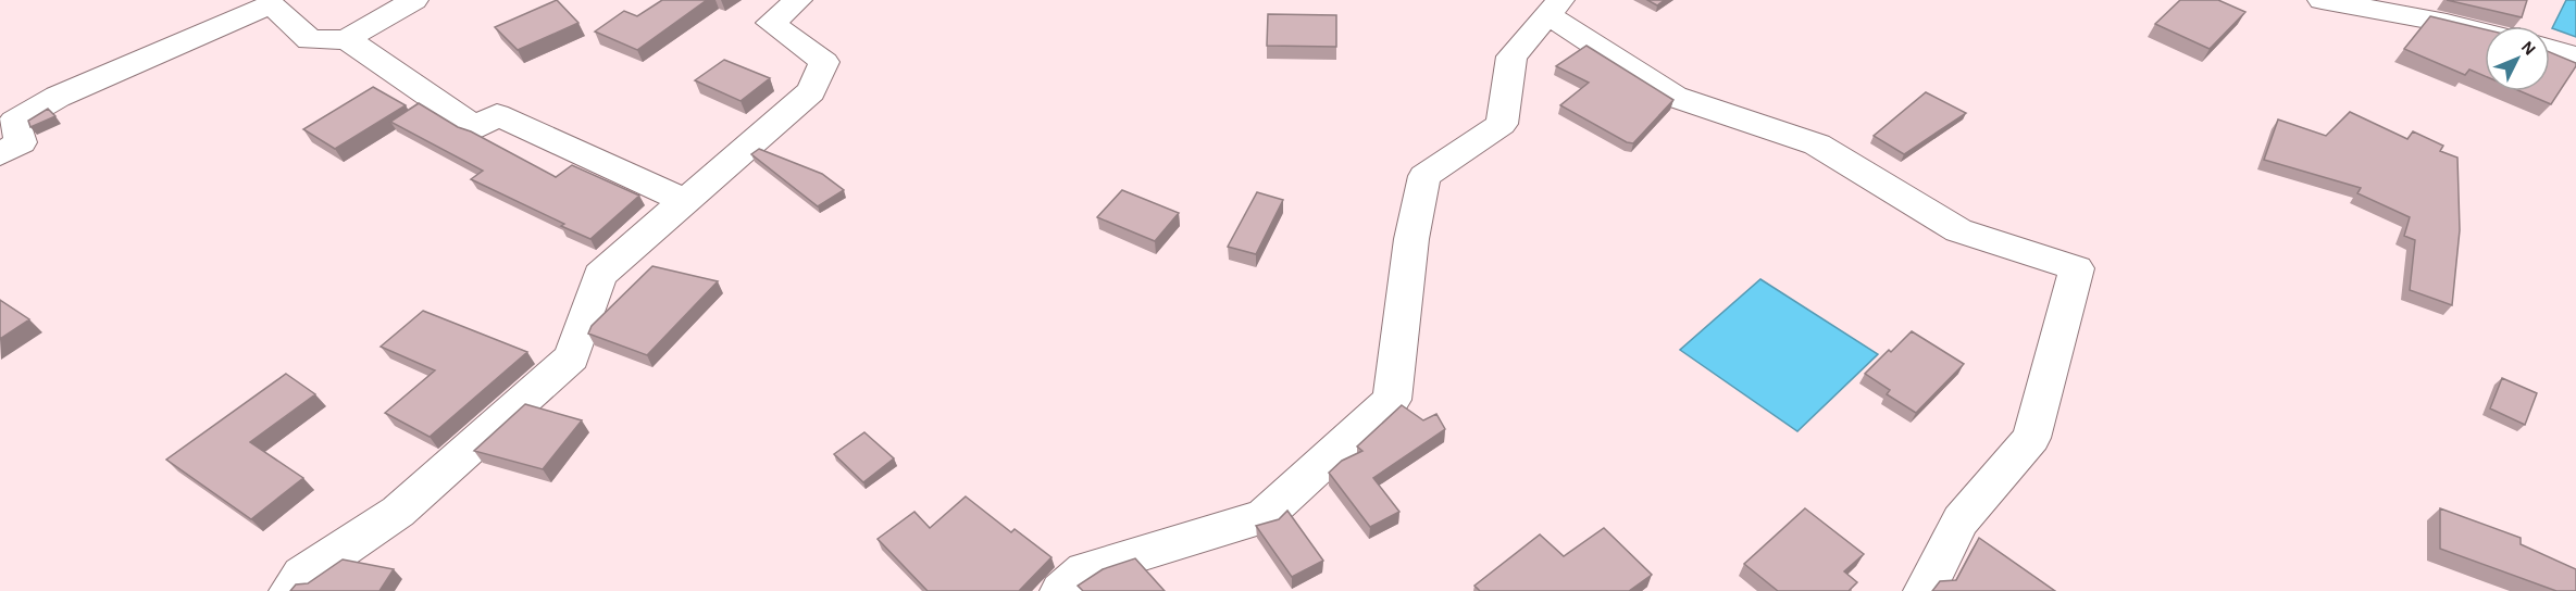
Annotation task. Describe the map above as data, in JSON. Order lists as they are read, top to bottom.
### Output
{
  "north": "top right"
}
